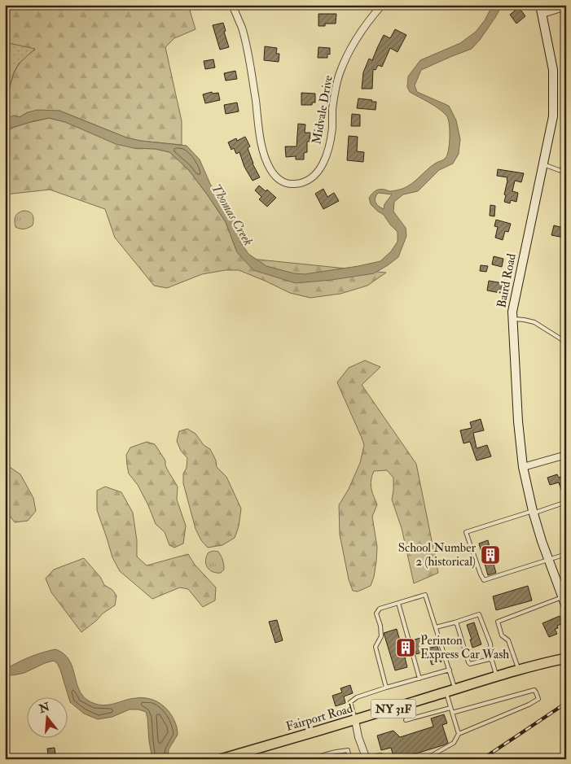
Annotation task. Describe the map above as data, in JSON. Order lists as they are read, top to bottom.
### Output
{
  "streets": {
    "main road": ["NY 31F", "Fairport Road"],
    "street": ["Midvale Drive", "Baird Road"]
  },
  "water": ["Thomas Creek"],
  "places": {
    "building": ["School Number 2 (historical)", "Perinton Express Car Wash"]
  },
  "north": "top"
}
